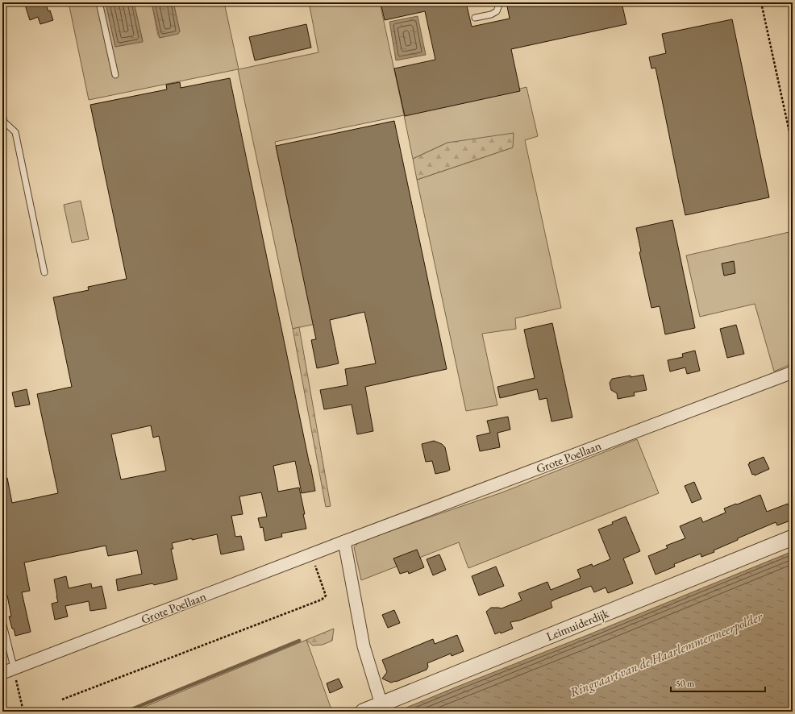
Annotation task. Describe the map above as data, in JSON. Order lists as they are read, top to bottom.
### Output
{
  "streets": {
    "street": ["Grote Poellaan", "Leimuiderdijk"]
  },
  "water": ["Ringvaart van de Haarlemmermeerpolder"],
  "scale_bar": "50 m"
}
